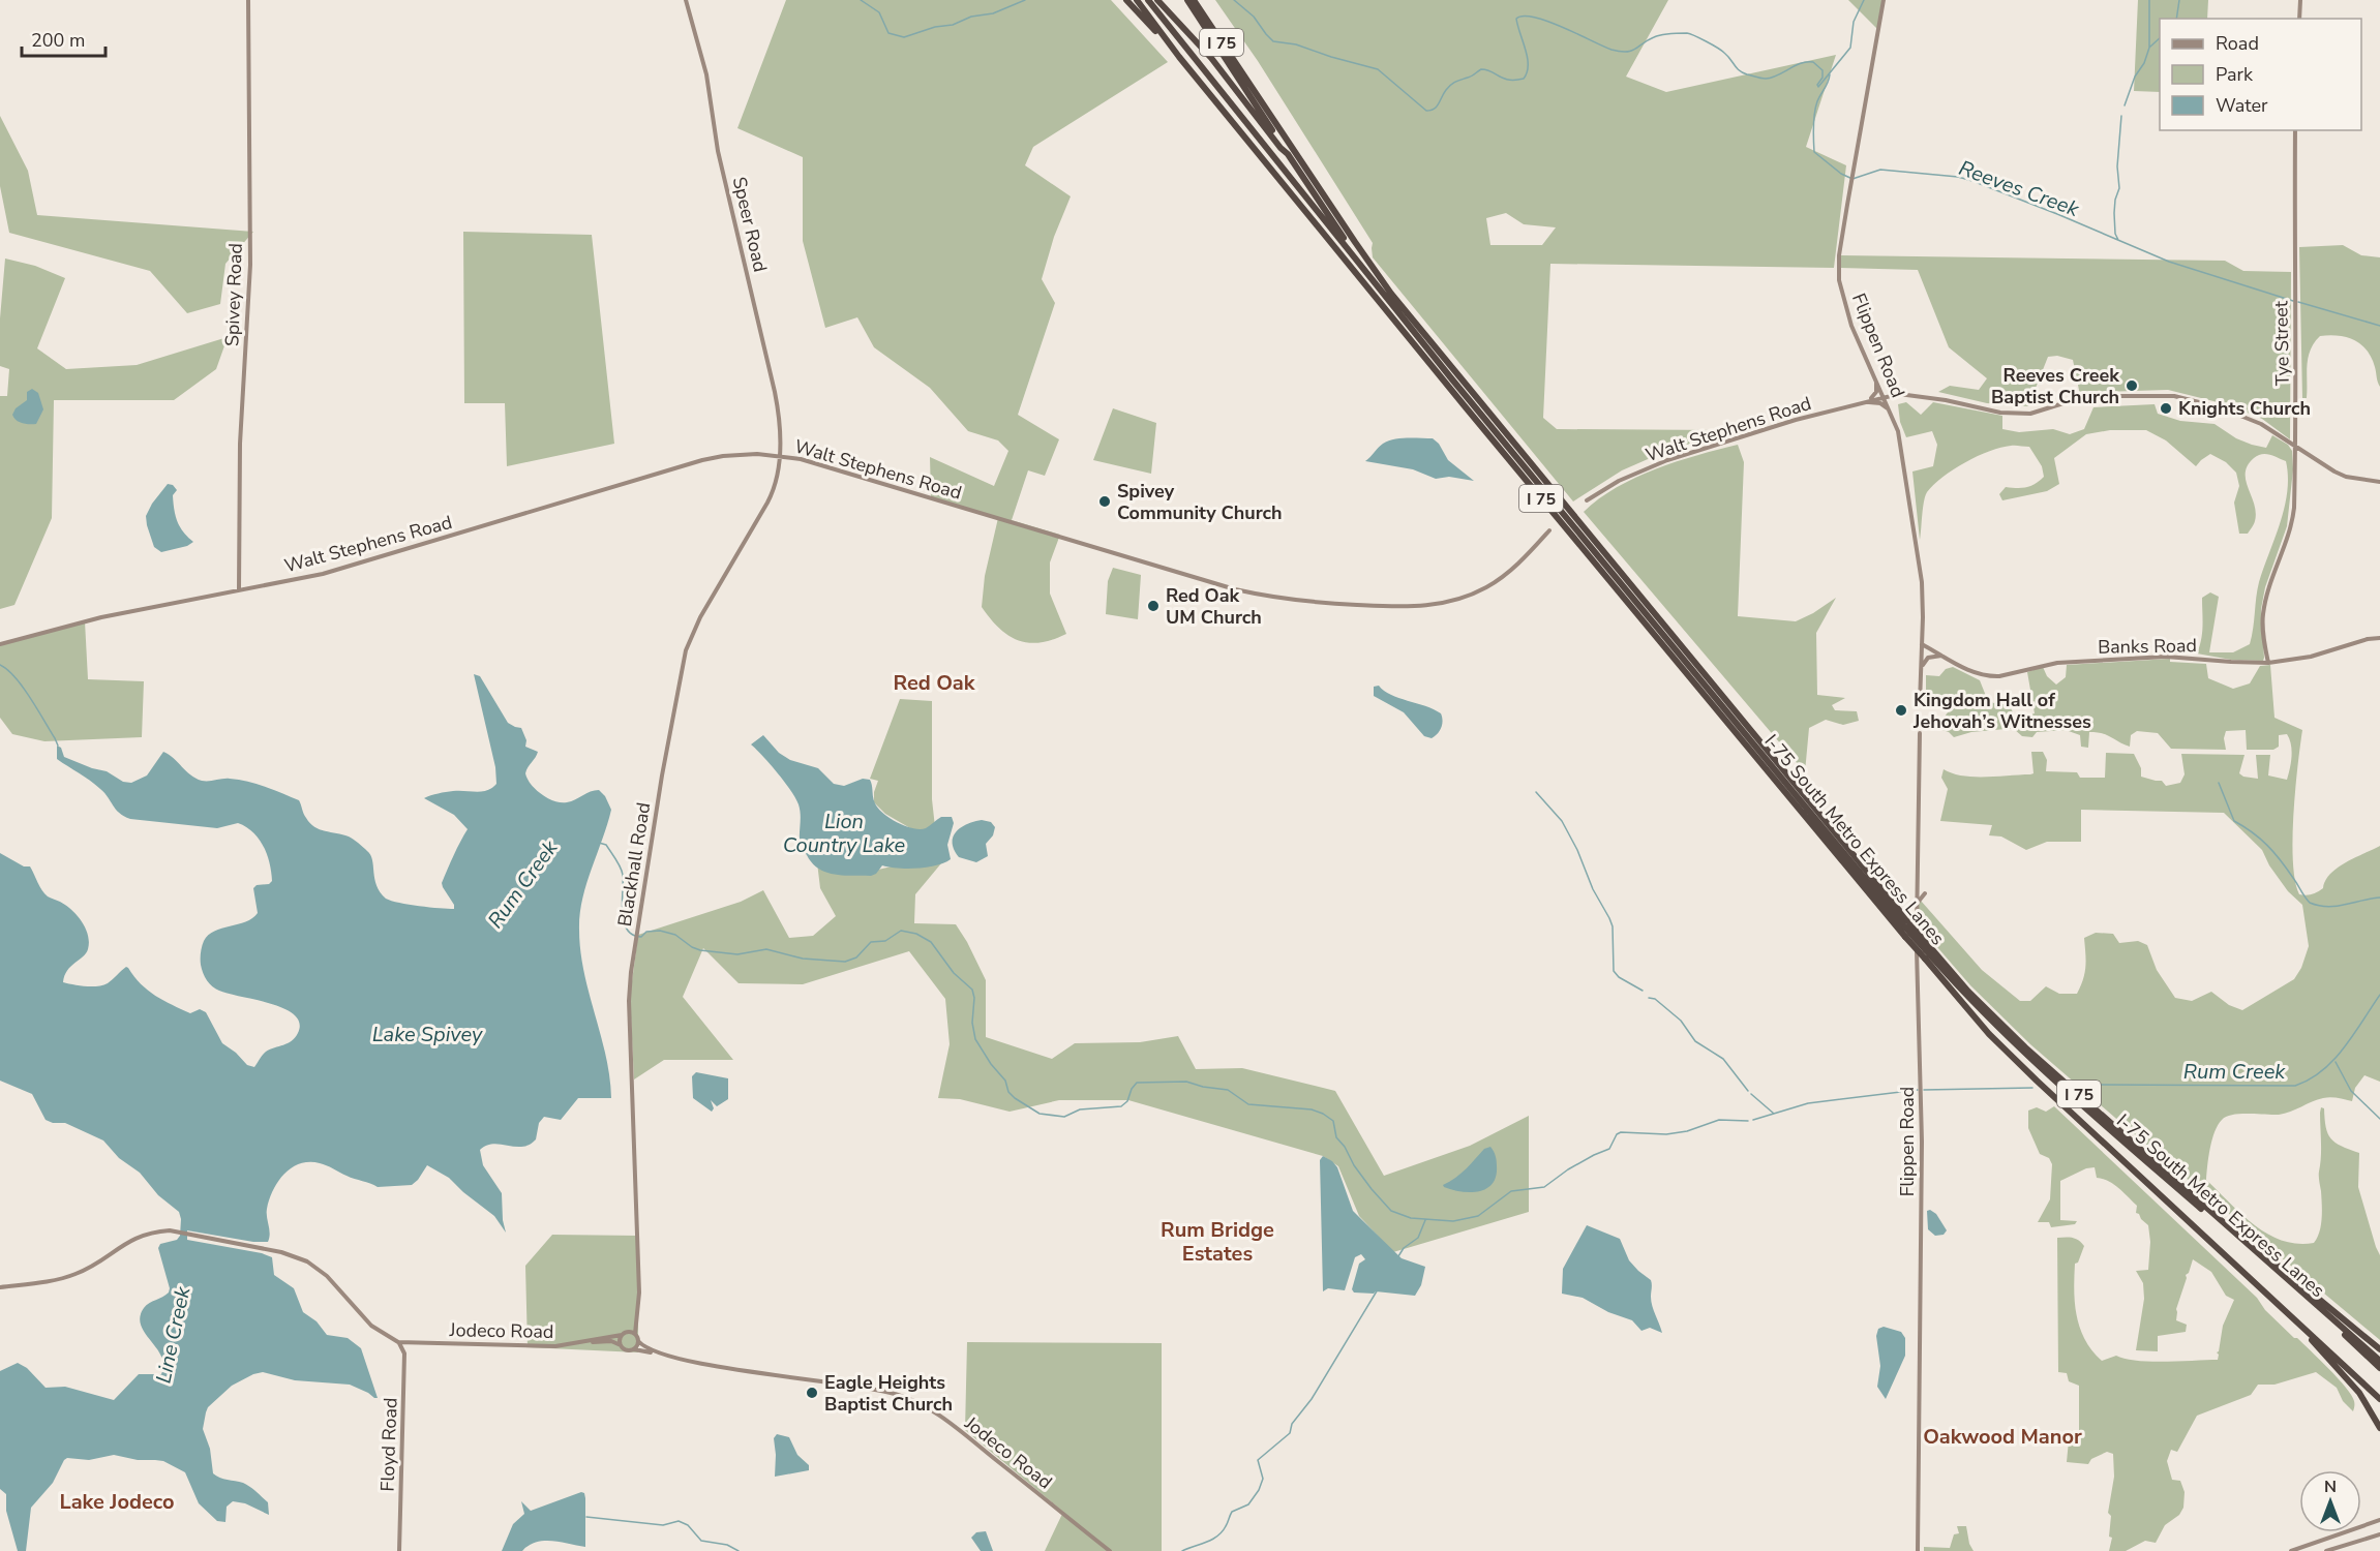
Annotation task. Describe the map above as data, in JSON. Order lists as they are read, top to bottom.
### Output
{
  "streets": {
    "highway": ["I 75", "I-75 South Metro Express Lanes"],
    "street": [
      "Speer Road",
      "Spivey Road",
      "Tye Street",
      "Flippen Road",
      "Walt Stephens Road",
      "Banks Road",
      "Blackhall Road",
      "Jodeco Road",
      "Floyd Road"
    ]
  },
  "crossings": [
    ["I 75", "I-75 South Metro Express Lanes"],
    ["Speer Road", "Walt Stephens Road"],
    ["Speer Road", "Blackhall Road"],
    ["Spivey Road", "Walt Stephens Road"],
    ["Tye Street", "Walt Stephens Road"],
    ["Tye Street", "Banks Road"],
    ["Flippen Road", "Walt Stephens Road"],
    ["Flippen Road", "Banks Road"],
    ["Walt Stephens Road", "Blackhall Road"],
    ["Blackhall Road", "Jodeco Road"],
    ["Jodeco Road", "Floyd Road"]
  ],
  "districts": [
    "Red Oak",
    "Rum Bridge Estates",
    "Oakwood Manor",
    "Lake Jodeco"
  ],
  "water": [
    "Reeves Creek",
    "Lion Country Lake",
    "Rum Creek",
    "Lake Spivey",
    "Line Creek"
  ],
  "places": [
    "Reeves Creek Baptist Church",
    "Knights Church",
    "Spivey Community Church",
    "Red Oak UM Church",
    "Kingdom Hall of Jehovah’s Witnesses",
    "Eagle Heights Baptist Church"
  ],
  "legend": ["Road", "Park", "Water"],
  "scale_bar": "200 m",
  "north": "top"
}
